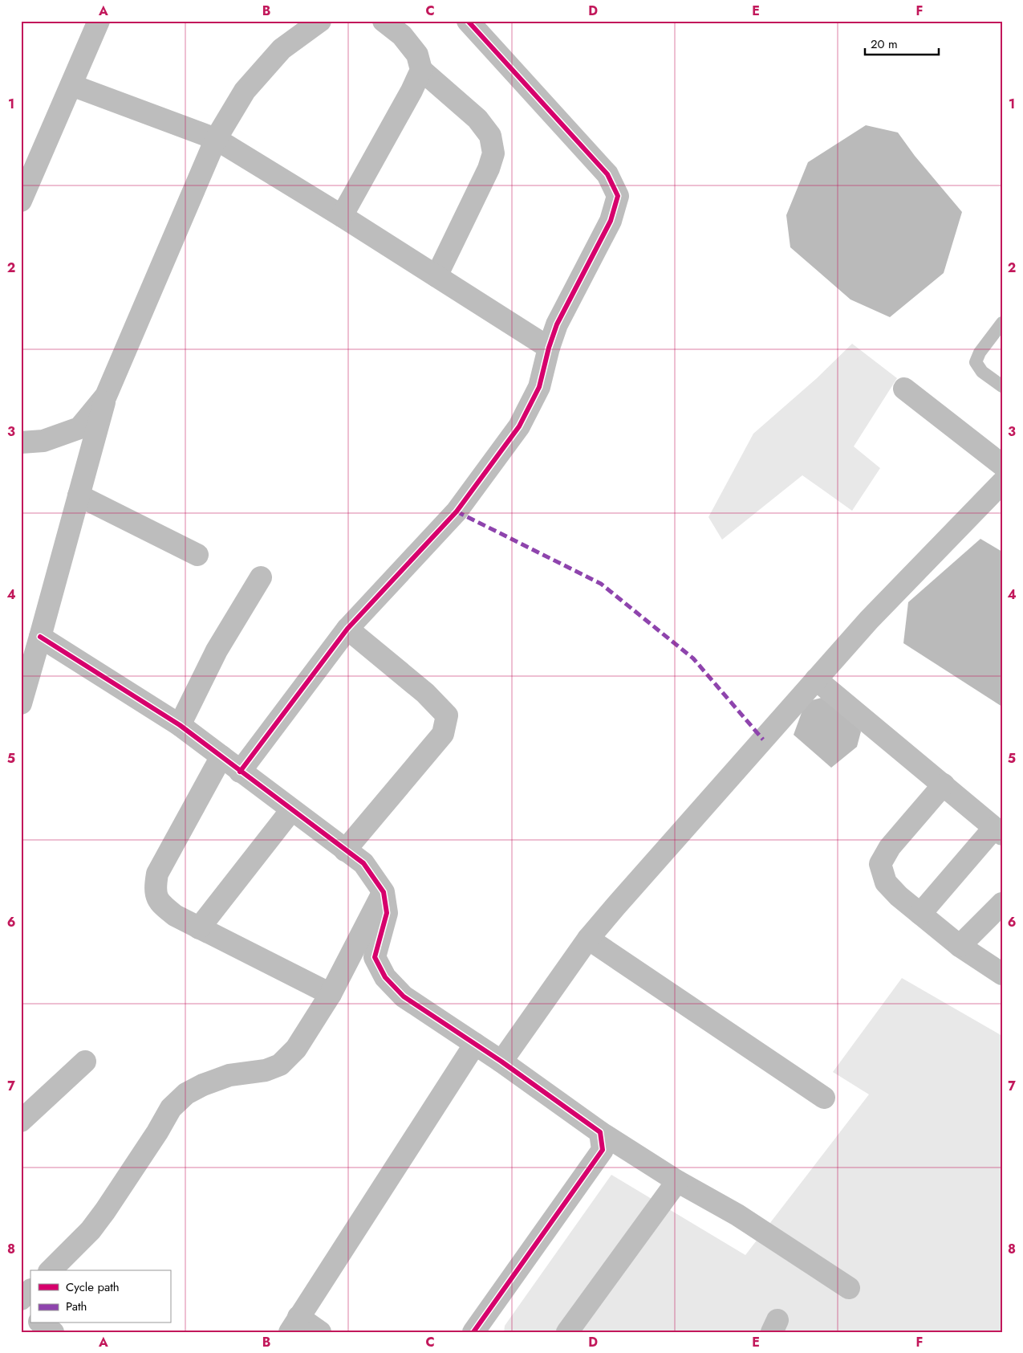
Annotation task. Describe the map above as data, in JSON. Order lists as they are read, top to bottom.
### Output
{
  "legend": ["Cycle path", "Path"],
  "scale_bar": "20 m",
  "grid": {
    "columns": [
      "A",
      "B",
      "C",
      "D",
      "E",
      "F"
    ],
    "rows": [
      "1",
      "2",
      "3",
      "4",
      "5",
      "6",
      "7",
      "8"
    ]
  }
}
